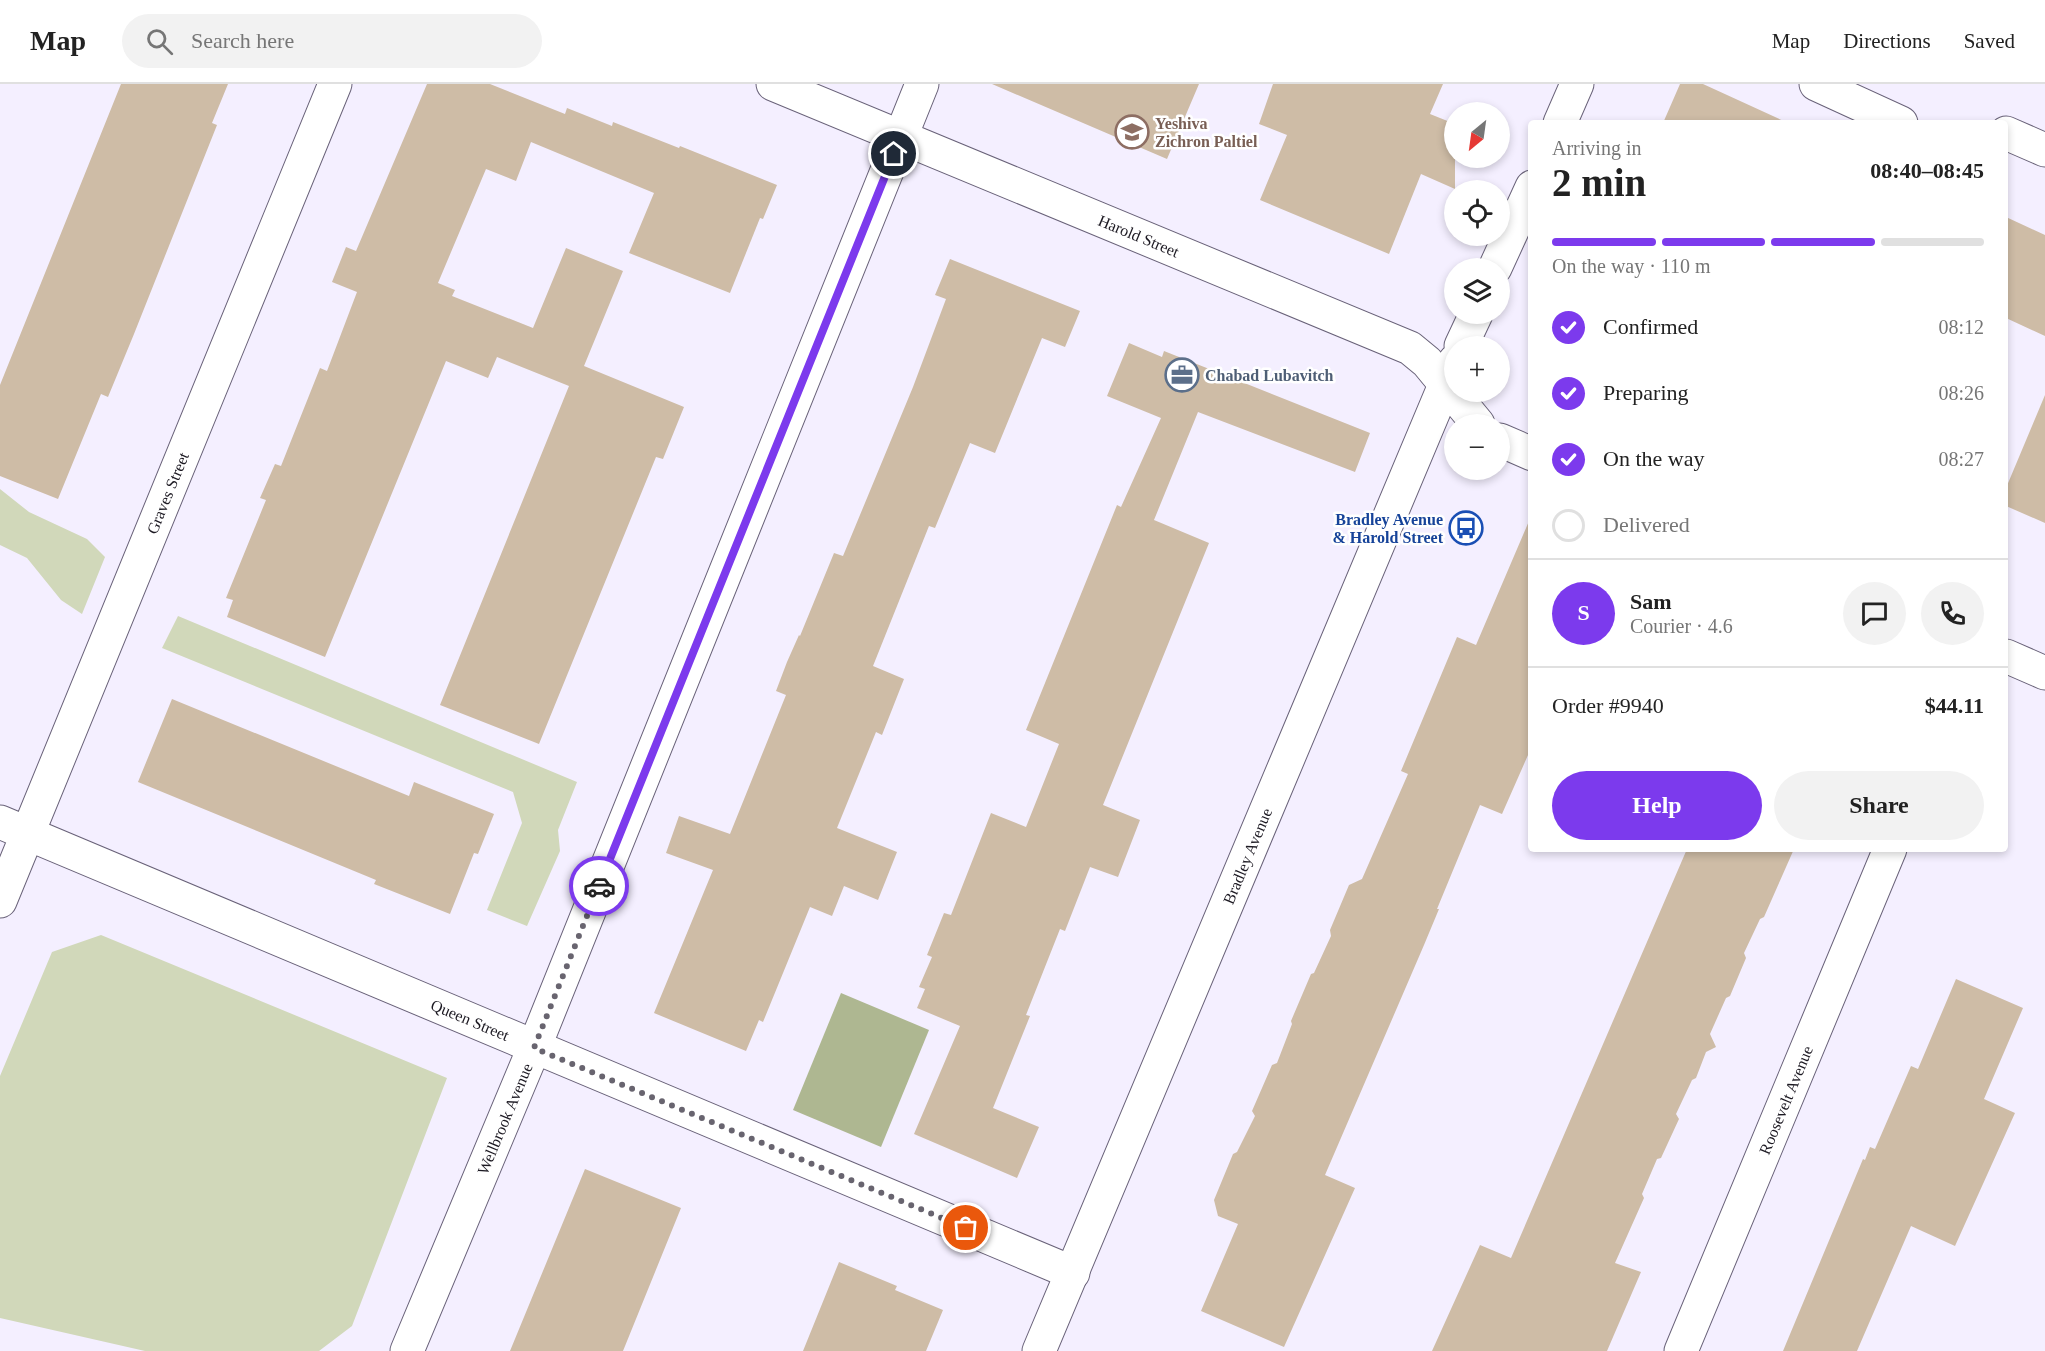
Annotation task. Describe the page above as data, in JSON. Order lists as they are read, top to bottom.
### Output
{
  "streets": {
    "street": [
      "Harold Street",
      "Graves Street",
      "Bradley Avenue",
      "Queen Street",
      "Roosevelt Avenue",
      "Wellbrook Avenue"
    ]
  },
  "crossings": [
    ["Harold Street", "Wellbrook Avenue"],
    ["Graves Street", "Queen Street"],
    ["Bradley Avenue", "Queen Street"],
    ["Queen Street", "Wellbrook Avenue"]
  ],
  "places": {
    "school or university": ["Yeshiva Zichron Paltiel"],
    "office": ["Chabad Lubavitch"],
    "bus stop": ["Bradley Avenue & Harold Street"]
  },
  "north": "bottom left",
  "page": {
    "header": "Map",
    "search": "Search here",
    "nav": ["Map", "Directions", "Saved"],
    "map_buttons": ["+", "−"],
    "heading": ["2 min", "Arriving in", "08:40–08:45"],
    "panel": [
      "Sam",
      "Courier · 4.6",
      "Order #9940",
      "$44.11"
    ],
    "bar": "On the way · 110 m",
    "list": [
      ["Confirmed", "08:12"],
      ["Preparing", "08:26"],
      ["On the way", "08:27"],
      "Delivered"
    ],
    "round": "S",
    "buttons": ["Help", "Share"]
  }
}
